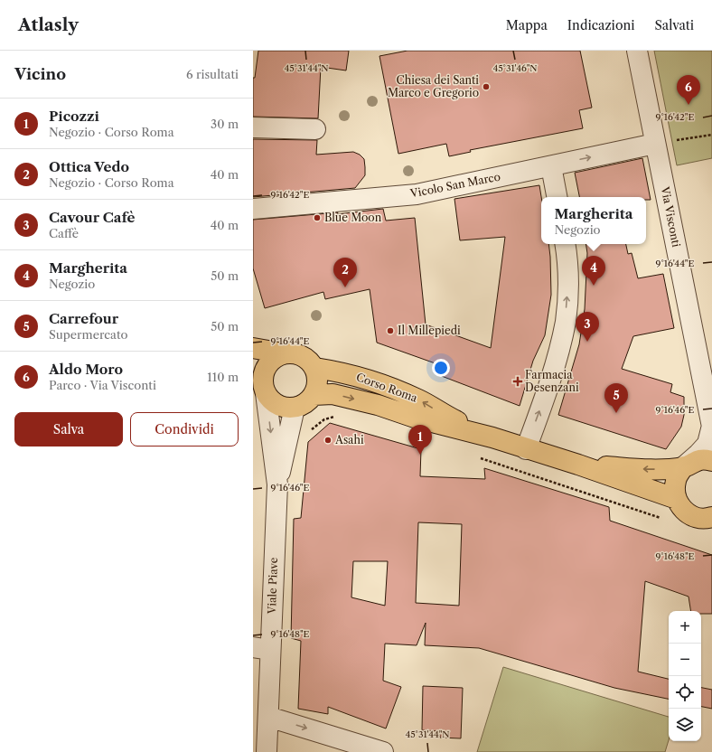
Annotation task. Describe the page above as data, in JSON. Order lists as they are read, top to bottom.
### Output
{
  "streets": {
    "main road": ["Corso Roma"],
    "street": ["Vicolo San Marco", "Via Visconti", "Viale Piave"]
  },
  "crossings": [
    ["Vicolo San Marco", "Via Visconti"],
    ["Via Visconti", "Corso Roma"],
    ["Corso Roma", "Viale Piave"]
  ],
  "places": {
    "other": [
      "Chiesa dei Santi Marco e Gregorio",
      "Blue Moon",
      "Il Millepiedi",
      "Asahi"
    ],
    "health": ["Farmacia Desenzani"]
  },
  "page": {
    "header": "Atlasly",
    "nav": ["Mappa", "Indicazioni", "Salvati"],
    "heading": ["Vicino", "6 risultati"],
    "pins": [
      "6",
      "4",
      "2",
      "3",
      "5",
      "1"
    ],
    "list": [
      {
        "mark": "1",
        "name": "Picozzi",
        "note": "Negozio · Corso Roma",
        "value": "30 m"
      },
      {
        "mark": "2",
        "name": "Ottica Vedo",
        "note": "Negozio · Corso Roma",
        "value": "40 m"
      },
      {
        "mark": "3",
        "name": "Cavour Cafè",
        "note": "Caffè",
        "value": "40 m"
      },
      {
        "mark": "4",
        "name": "Margherita",
        "note": "Negozio",
        "value": "50 m"
      },
      {
        "mark": "5",
        "name": "Carrefour",
        "note": "Supermercato",
        "value": "50 m"
      },
      {
        "mark": "6",
        "name": "Aldo Moro",
        "note": "Parco · Via Visconti",
        "value": "110 m"
      }
    ],
    "popup": ["Margherita", "Negozio"],
    "buttons": ["Salva", "Condividi"],
    "map_buttons": ["+", "−"]
  },
  "coordinates": [
    "45°31'44\"N",
    "45°31'46\"N",
    "9°16'42\"E",
    "9°16'44\"E",
    "9°16'46\"E",
    "9°16'48\"E"
  ]
}
